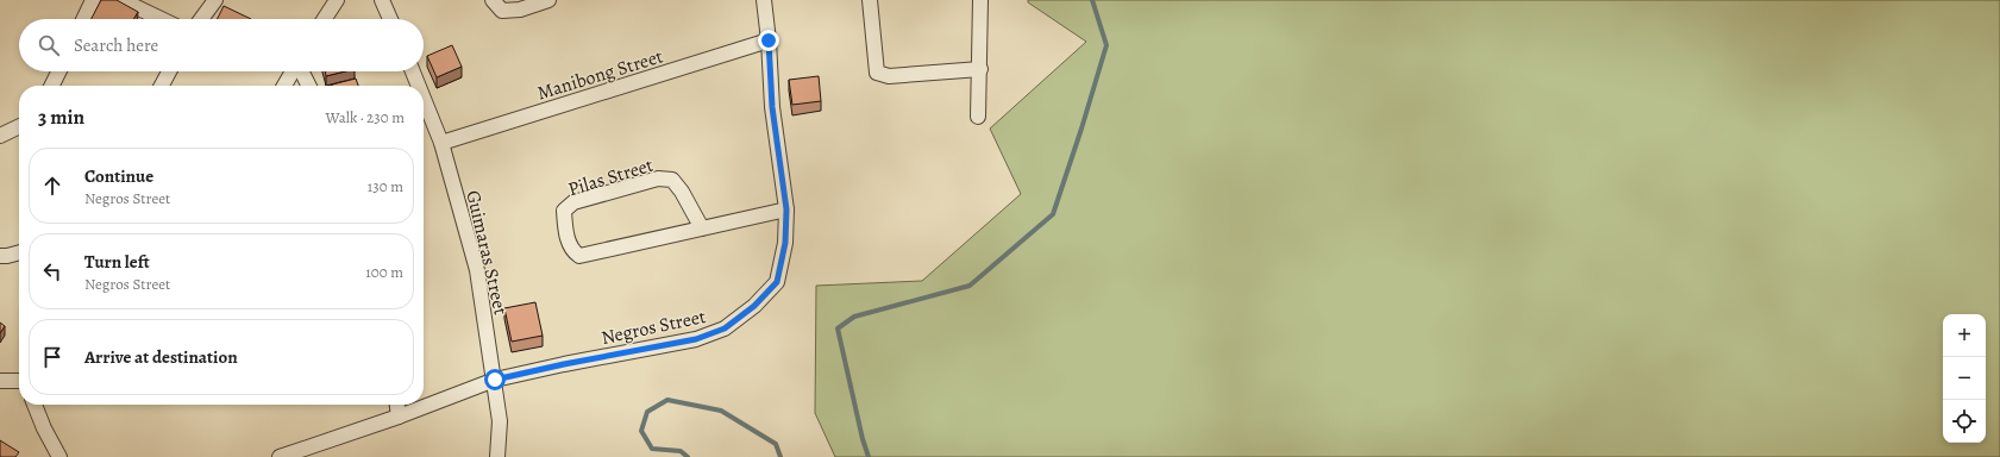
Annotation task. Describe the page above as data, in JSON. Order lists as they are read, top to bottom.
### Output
{
  "streets": {
    "street": [
      "Manibong Street",
      "Pilas Street",
      "Guimaras Street",
      "Negros Street"
    ]
  },
  "crossings": [
    ["Manibong Street", "Guimaras Street"],
    ["Manibong Street", "Negros Street"],
    ["Pilas Street", "Negros Street"],
    ["Guimaras Street", "Negros Street"]
  ],
  "page": {
    "search": "Search here",
    "heading": ["3 min", "Walk · 230 m"],
    "list": [
      ["Continue", "Negros Street", "130 m"],
      ["Turn left", "Negros Street", "100 m"],
      "Arrive at destination"
    ],
    "map_buttons": ["+", "−"]
  }
}
